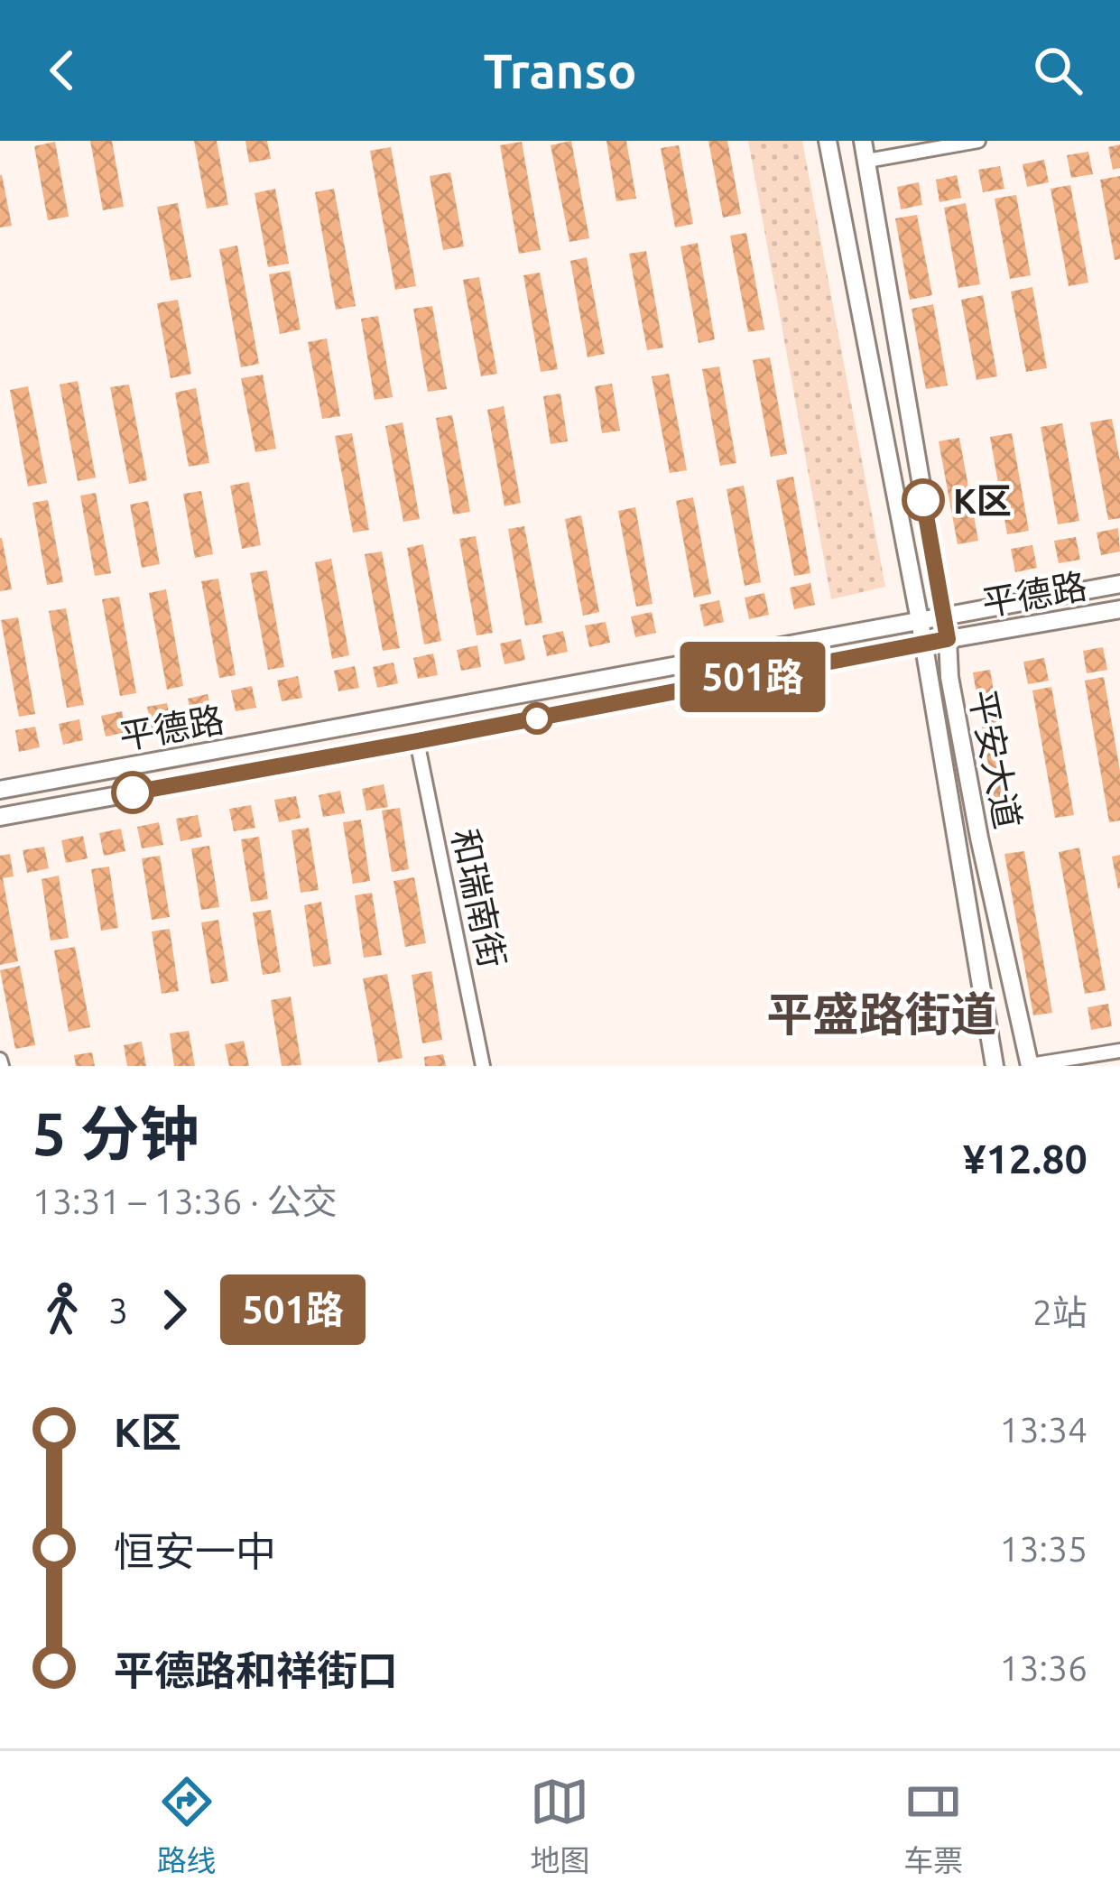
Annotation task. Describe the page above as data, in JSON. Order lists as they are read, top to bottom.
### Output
{
  "streets": {
    "main road": ["平德路", "平安大道"],
    "street": ["和瑞南街"]
  },
  "crossings": [
    ["平德路", "平安大道"],
    ["平德路", "和瑞南街"]
  ],
  "districts": ["平盛路街道"],
  "places": ["K区"],
  "lines": ["bus line 501路"],
  "page": {
    "header": "Transo",
    "on_map": "501路",
    "heading": ["5 分钟", "13:31 – 13:36 · 公交", "¥12.80"],
    "legs": ["3", "501路", "2站"],
    "list": [
      {
        "name": "K区",
        "value": "13:34"
      },
      {
        "name": "恒安一中",
        "value": "13:35"
      },
      {
        "name": "平德路和祥街口",
        "value": "13:36"
      }
    ],
    "tabs": ["路线", "地图", "车票"]
  }
}
